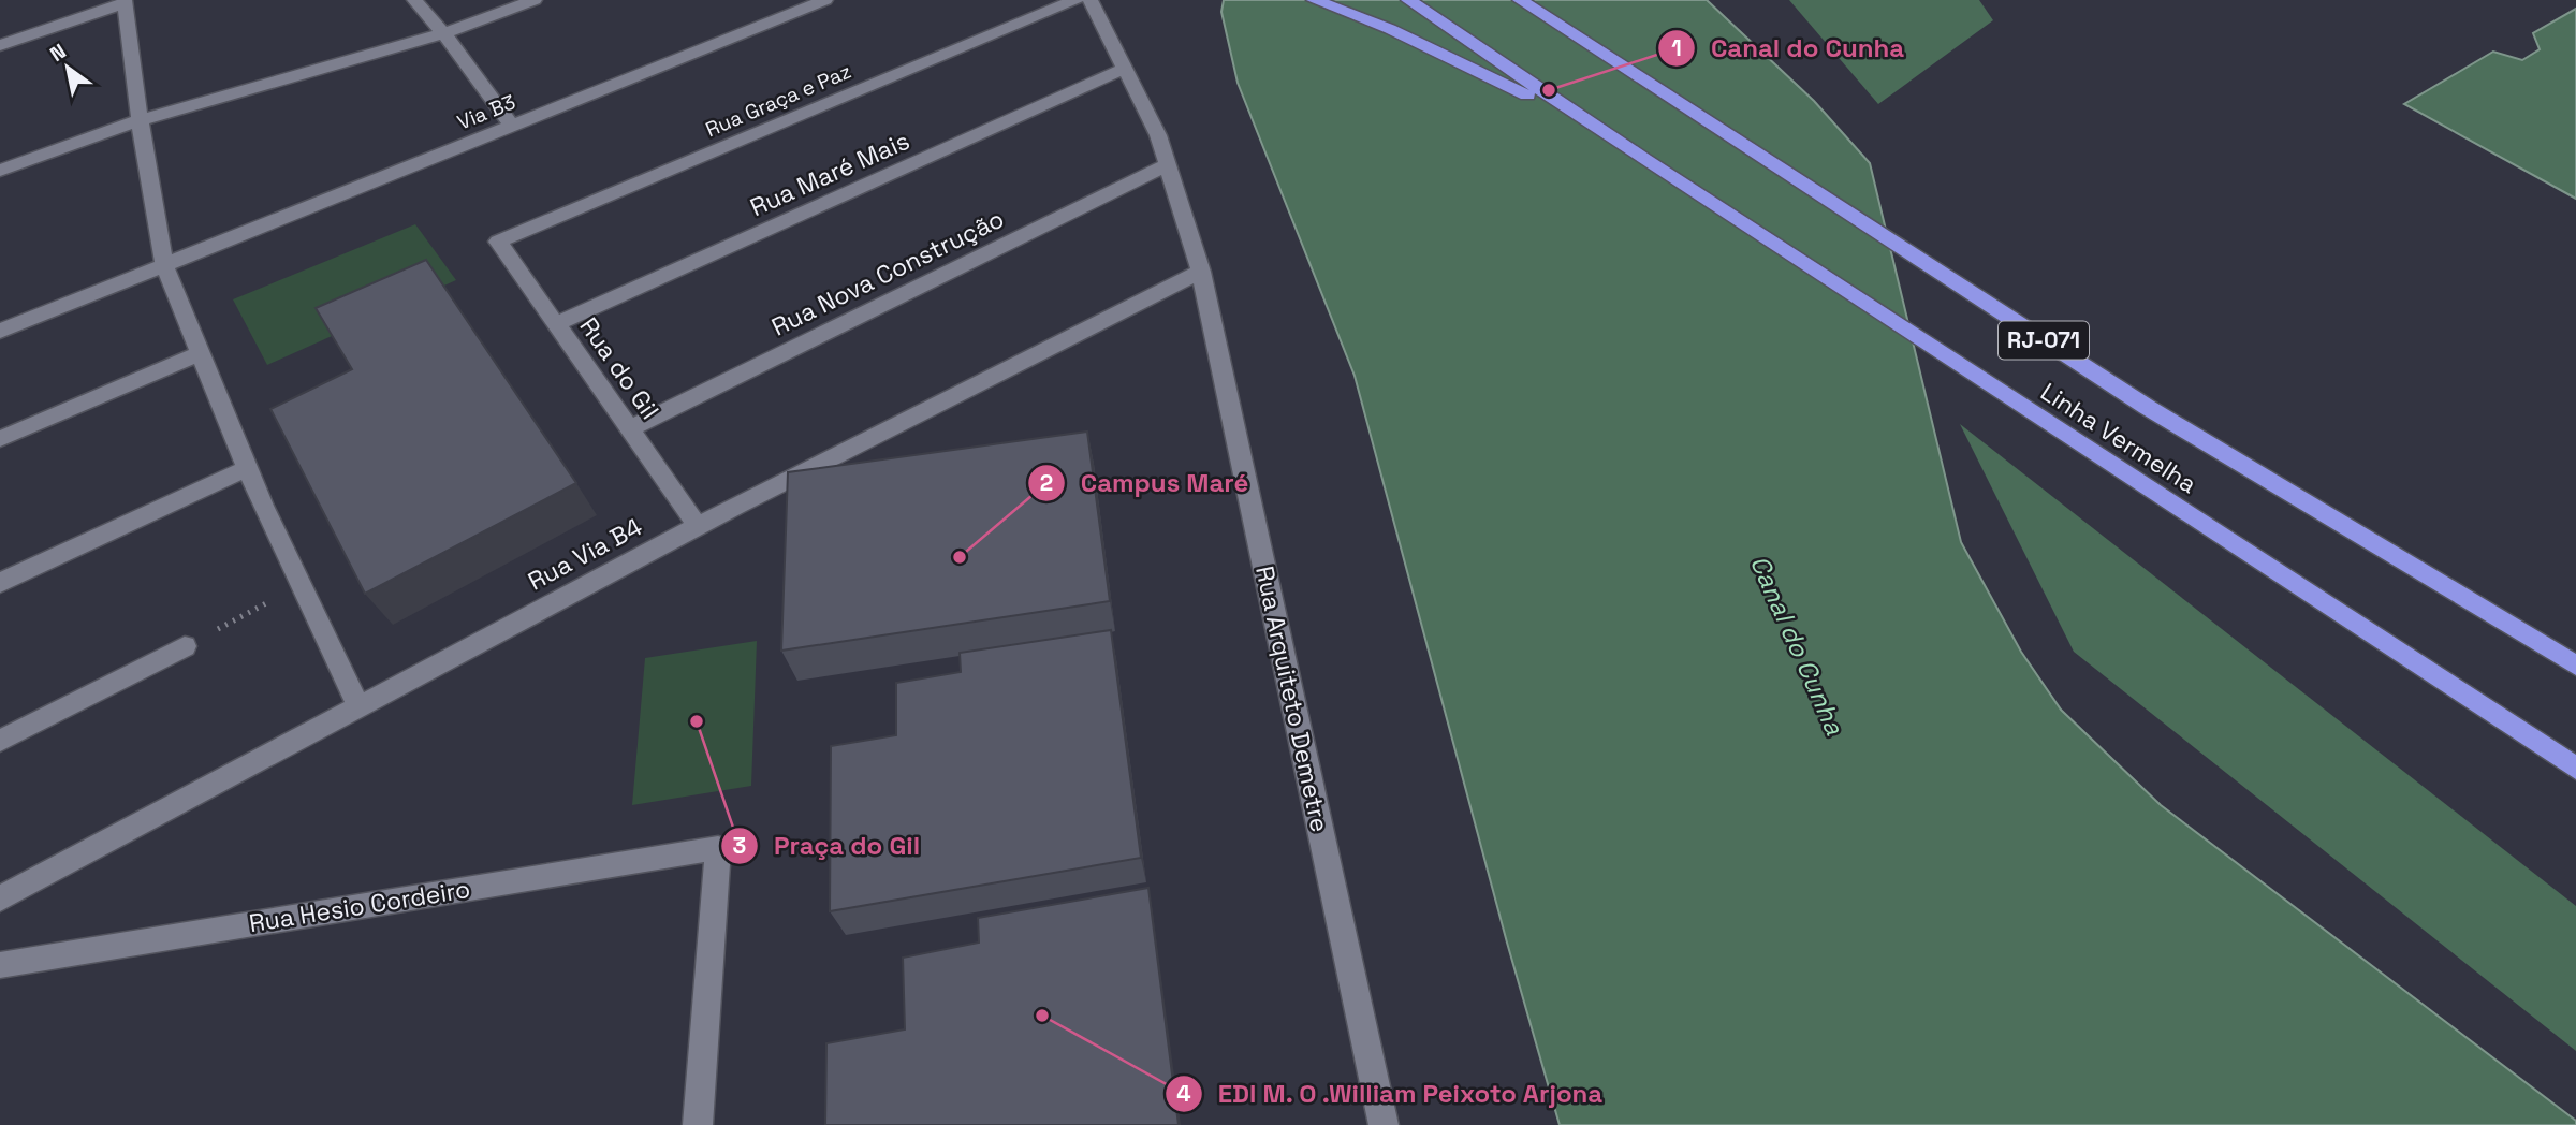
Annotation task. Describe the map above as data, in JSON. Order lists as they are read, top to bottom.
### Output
{
  "streets": {
    "highway": ["RJ-071", "Linha Vermelha"],
    "street": [
      "Rua Graça e Paz",
      "Via B3",
      "Rua Maré Mais",
      "Rua Nova Construção",
      "Rua do Gil",
      "Rua Via B4",
      "Rua Arquiteto Demetre",
      "Rua Hesio Cordeiro"
    ]
  },
  "crossings": [
    ["Rua Graça e Paz", "Rua do Gil"],
    ["Rua Maré Mais", "Rua do Gil"],
    ["Rua Maré Mais", "Rua Arquiteto Demetre"],
    ["Rua Nova Construção", "Rua do Gil"],
    ["Rua Nova Construção", "Rua Arquiteto Demetre"],
    ["Rua do Gil", "Rua Via B4"],
    ["Rua Via B4", "Rua Arquiteto Demetre"]
  ],
  "water": ["Canal do Cunha"],
  "places": [
    "Canal do Cunha",
    "Campus Maré",
    "Praça do Gil",
    "EDI M. O .William Peixoto Arjona"
  ],
  "north": "top left"
}
